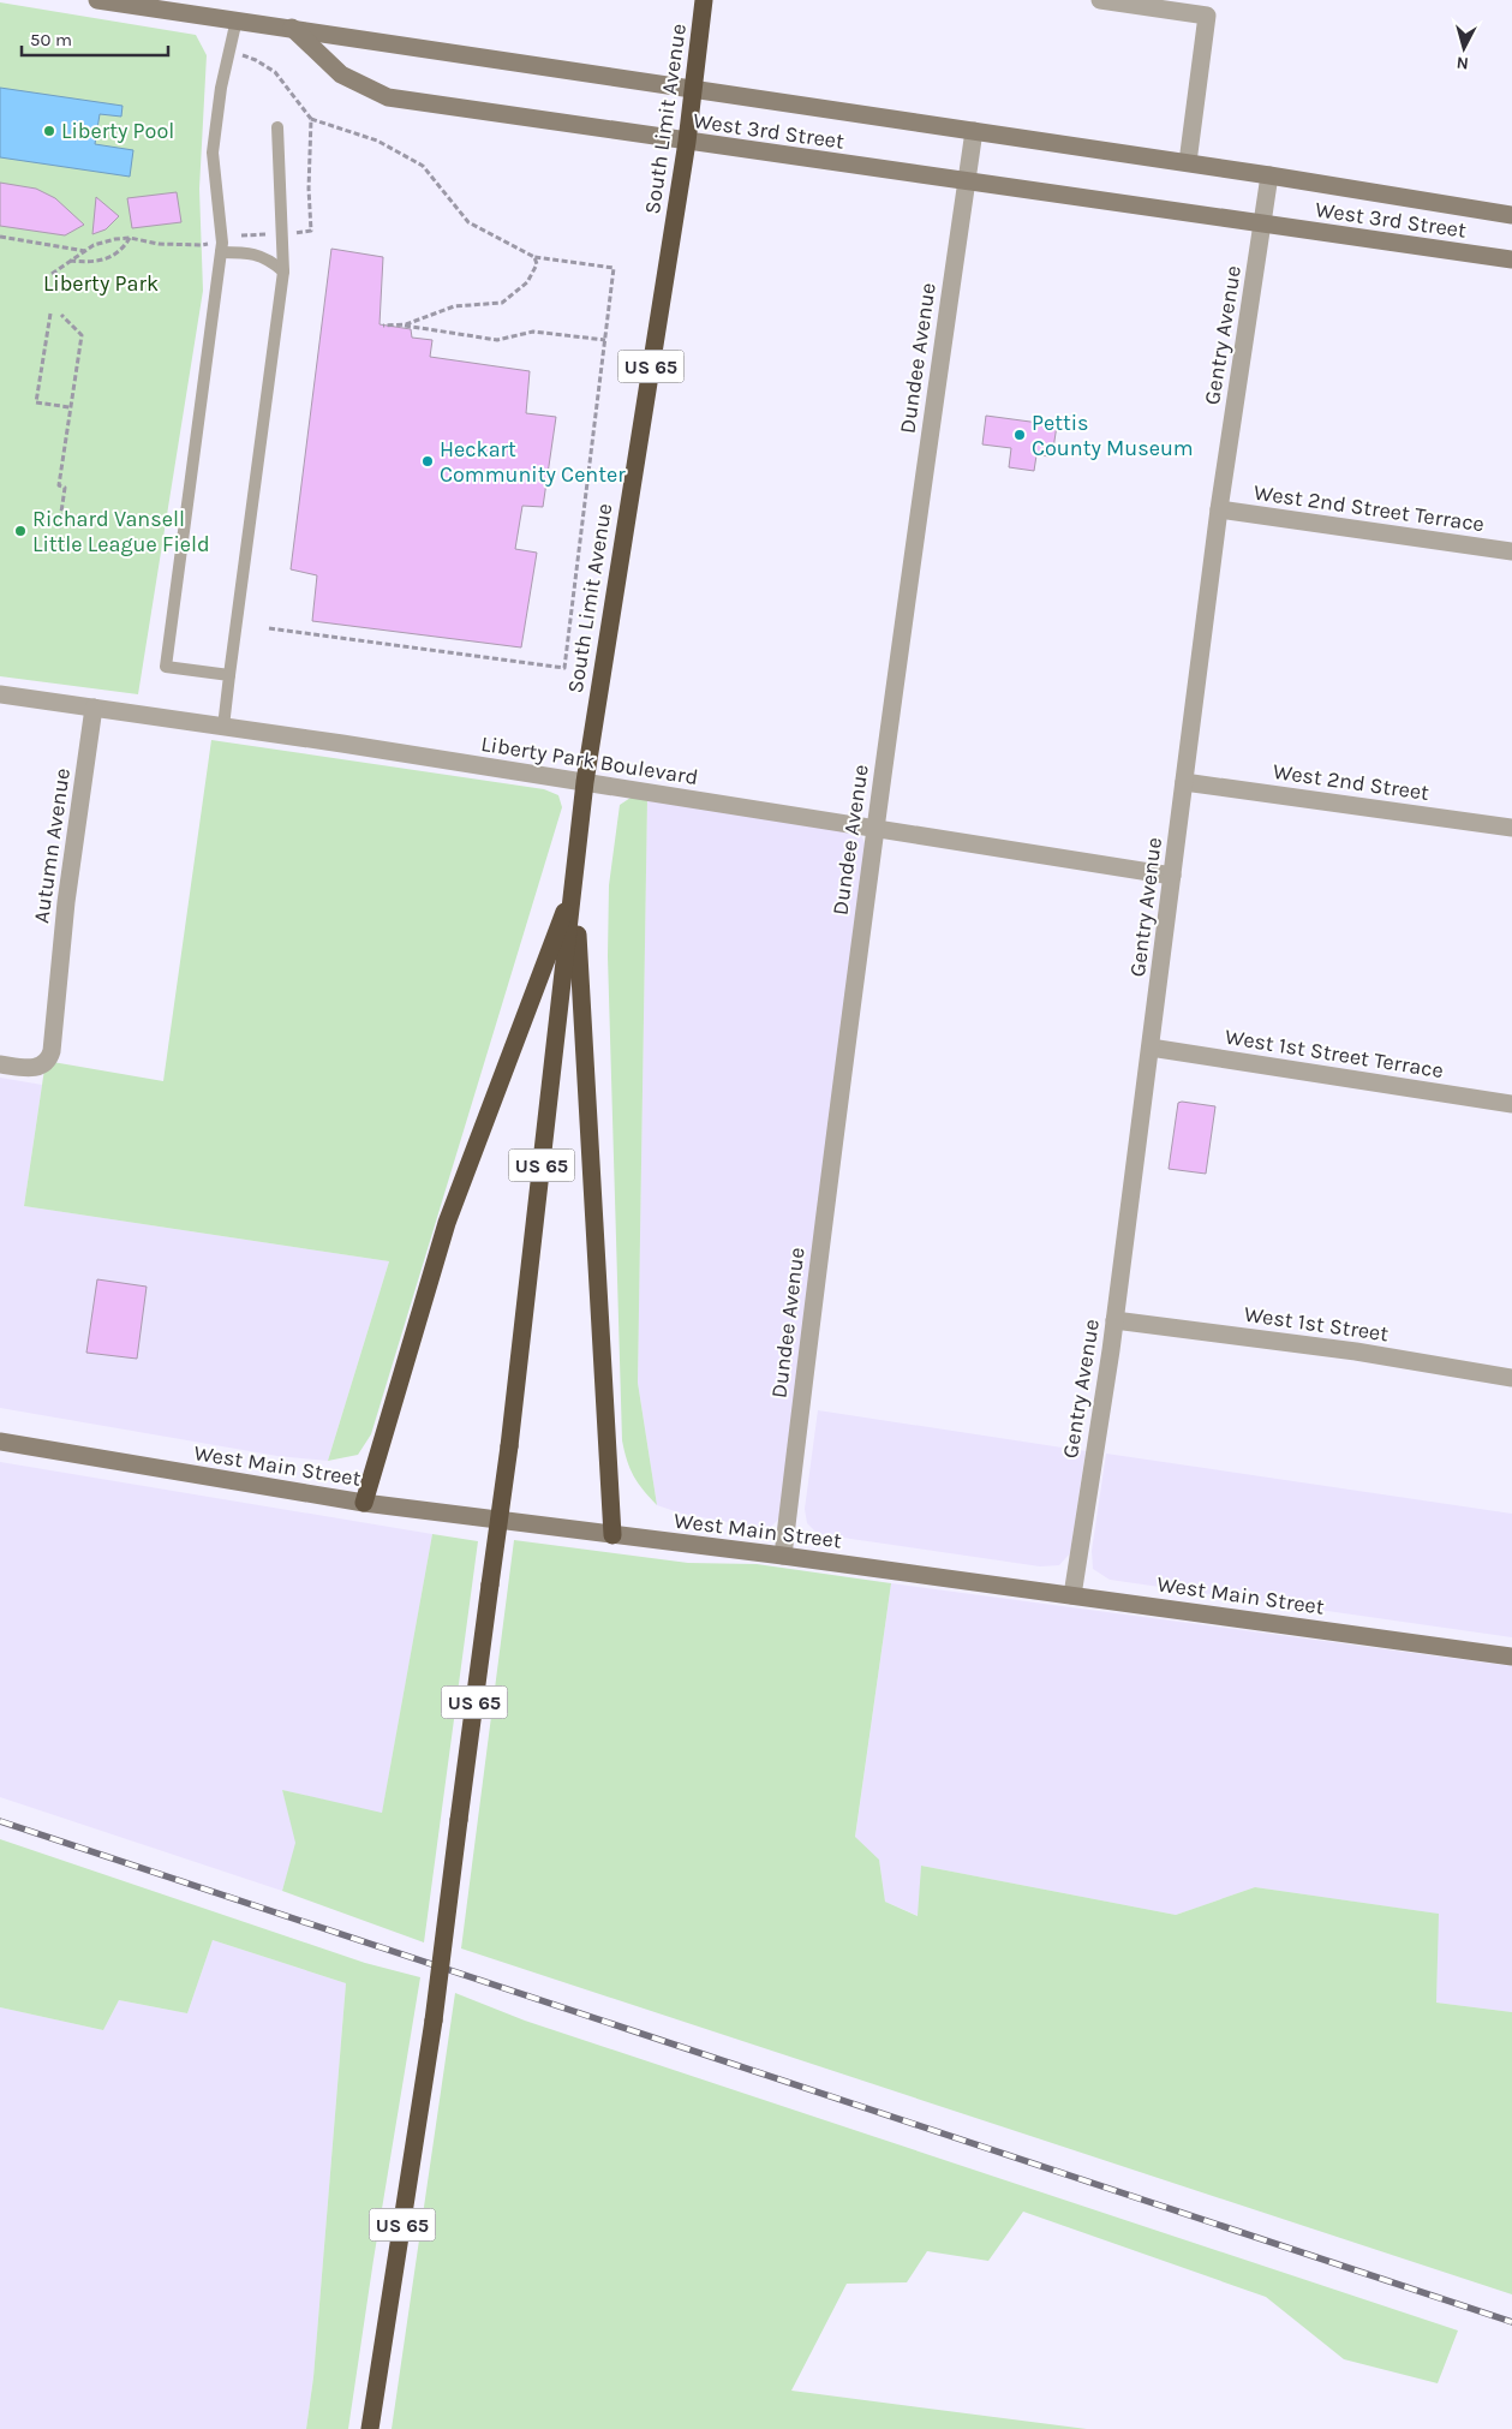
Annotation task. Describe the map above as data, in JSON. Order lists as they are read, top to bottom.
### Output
{
  "streets": {
    "highway": ["South Limit Avenue", "US 65"],
    "street": [
      "West 3rd Street",
      "Gentry Avenue",
      "Dundee Avenue",
      "West 2nd Street Terrace",
      "Liberty Park Boulevard",
      "West 2nd Street",
      "Autumn Avenue",
      "West 1st Street Terrace",
      "West 1st Street",
      "West Main Street"
    ]
  },
  "crossings": [
    ["South Limit Avenue", "West 3rd Street"],
    ["South Limit Avenue", "US 65"],
    ["South Limit Avenue", "Liberty Park Boulevard"],
    ["West 3rd Street", "Gentry Avenue"],
    ["West 3rd Street", "Dundee Avenue"],
    ["Gentry Avenue", "West 2nd Street Terrace"],
    ["Gentry Avenue", "Liberty Park Boulevard"],
    ["Gentry Avenue", "West 2nd Street"],
    ["Gentry Avenue", "West 1st Street Terrace"],
    ["Gentry Avenue", "West 1st Street"],
    ["Gentry Avenue", "West Main Street"],
    ["Dundee Avenue", "Liberty Park Boulevard"],
    ["Dundee Avenue", "West Main Street"],
    ["Liberty Park Boulevard", "Autumn Avenue"]
  ],
  "parks": ["Liberty Park"],
  "places": [
    "Liberty Pool",
    "Pettis County Museum",
    "Heckart Community Center",
    "Richard Vansell Little League Field"
  ],
  "scale_bar": "50 m",
  "north": "bottom"
}
